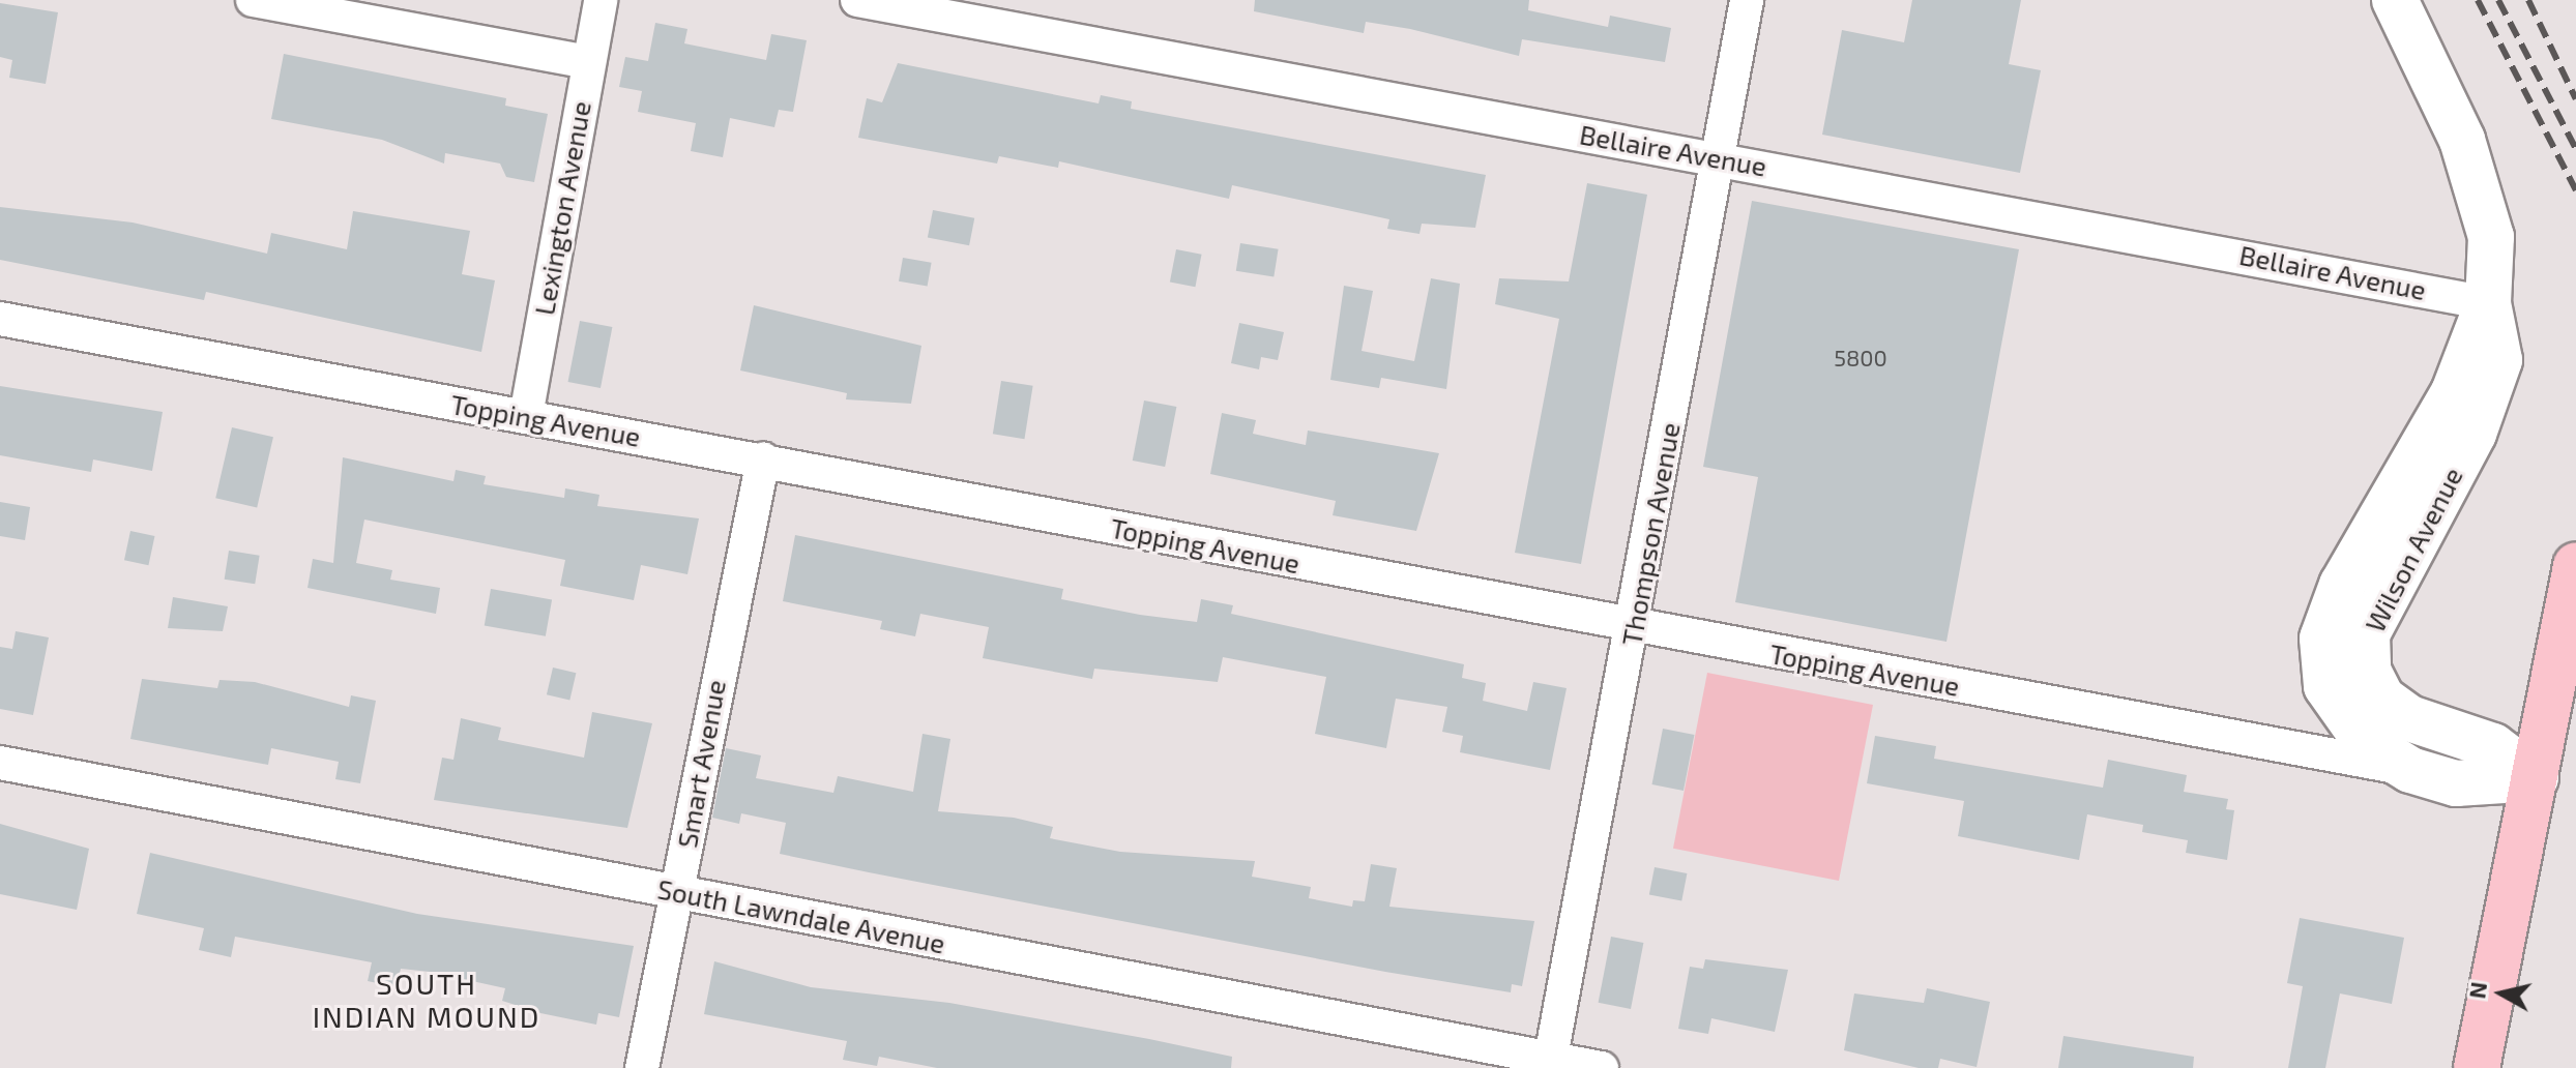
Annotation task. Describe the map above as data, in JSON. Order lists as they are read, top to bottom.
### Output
{
  "streets": {
    "main road": ["Wilson Avenue"],
    "street": [
      "Bellaire Avenue",
      "Lexington Avenue",
      "Topping Avenue",
      "Thompson Avenue",
      "Smart Avenue",
      "South Lawndale Avenue"
    ]
  },
  "crossings": [
    ["Bellaire Avenue", "Thompson Avenue"],
    ["Bellaire Avenue", "Wilson Avenue"],
    ["Lexington Avenue", "Topping Avenue"],
    ["Topping Avenue", "Thompson Avenue"],
    ["Topping Avenue", "Wilson Avenue"],
    ["Topping Avenue", "Smart Avenue"],
    ["Thompson Avenue", "South Lawndale Avenue"],
    ["Smart Avenue", "South Lawndale Avenue"]
  ],
  "districts": ["SOUTH INDIAN MOUND"],
  "house_numbers": ["5800"],
  "north": "left"
}
